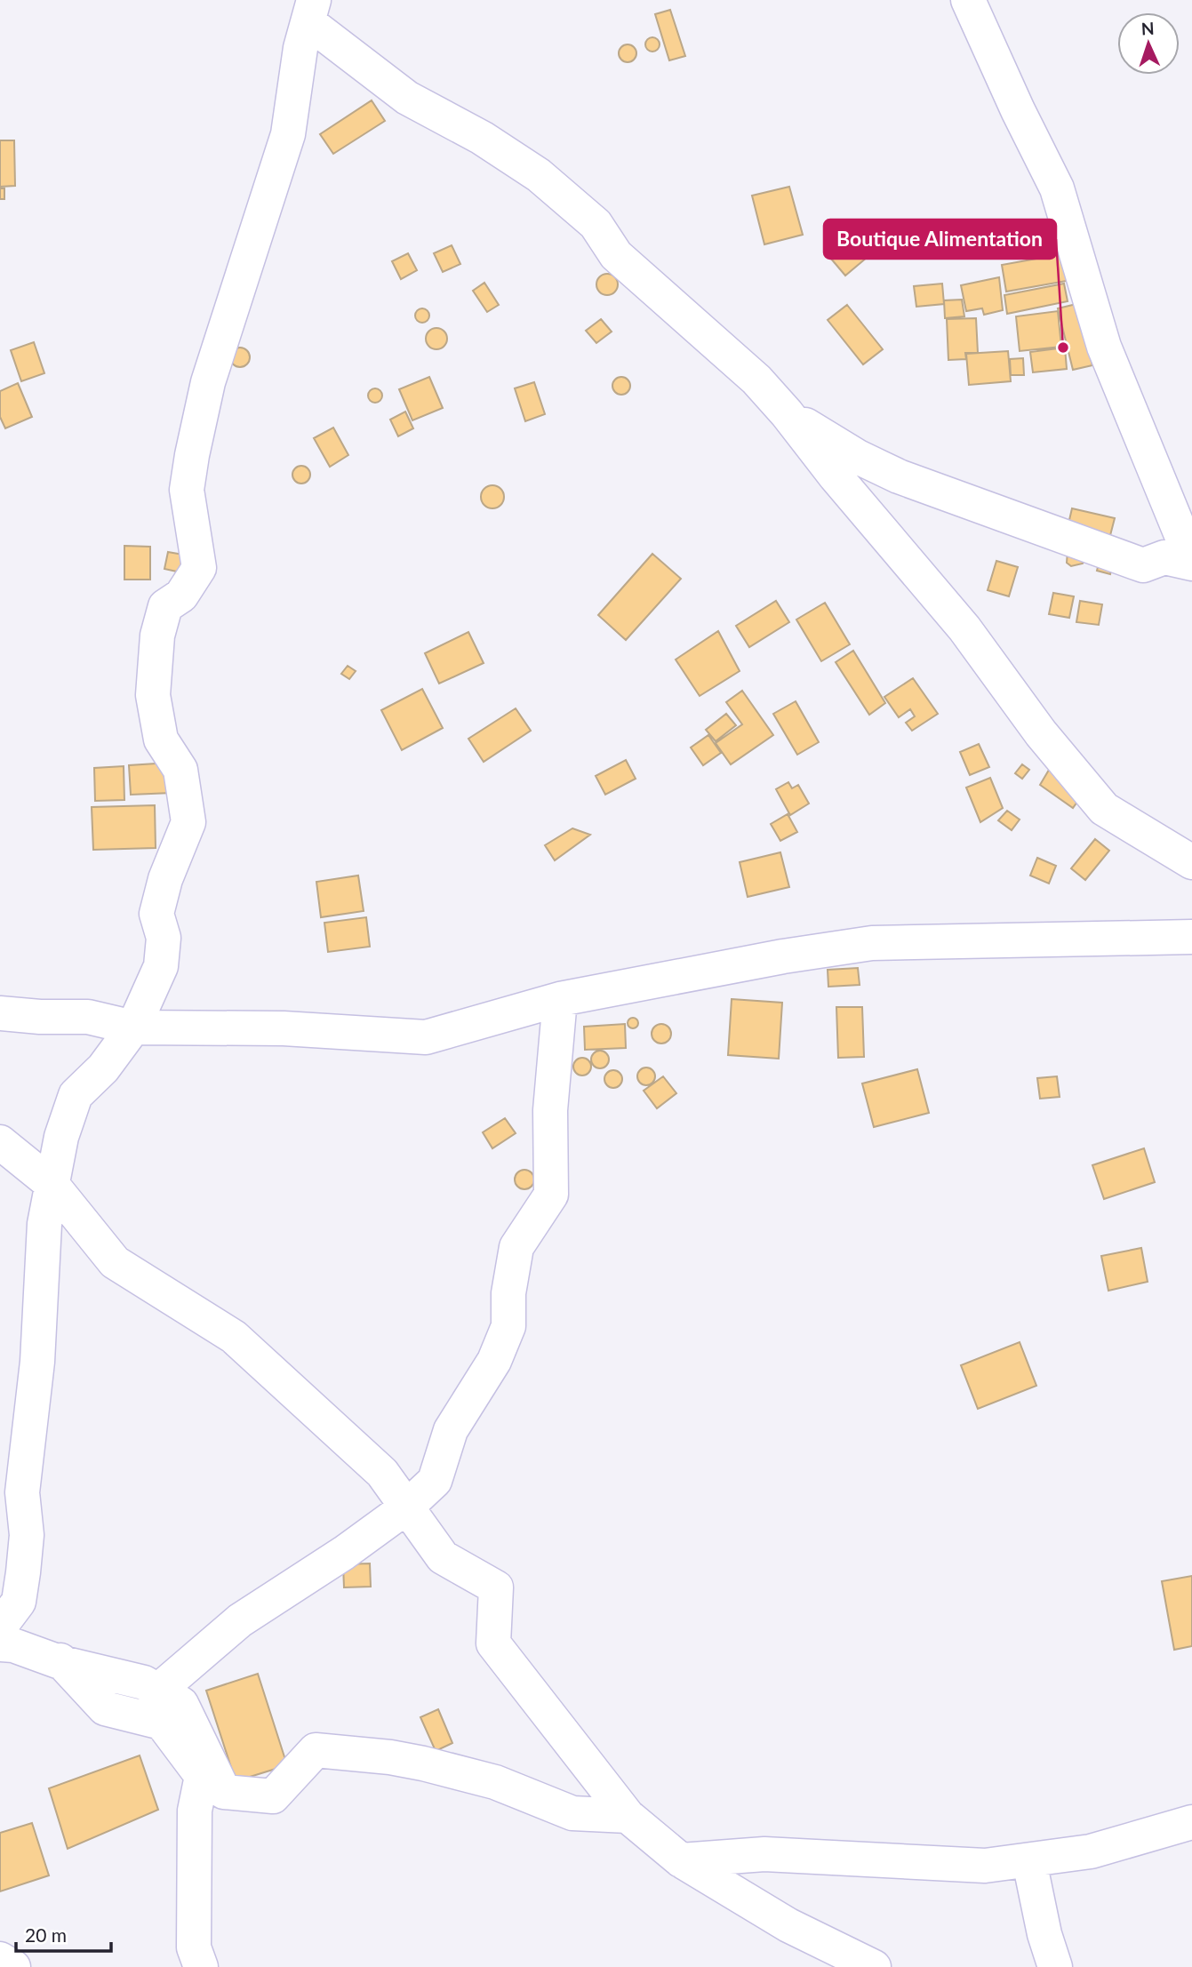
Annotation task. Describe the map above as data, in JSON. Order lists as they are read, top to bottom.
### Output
{
  "places": ["Boutique Alimentation"],
  "scale_bar": "20 m",
  "north": "top"
}
